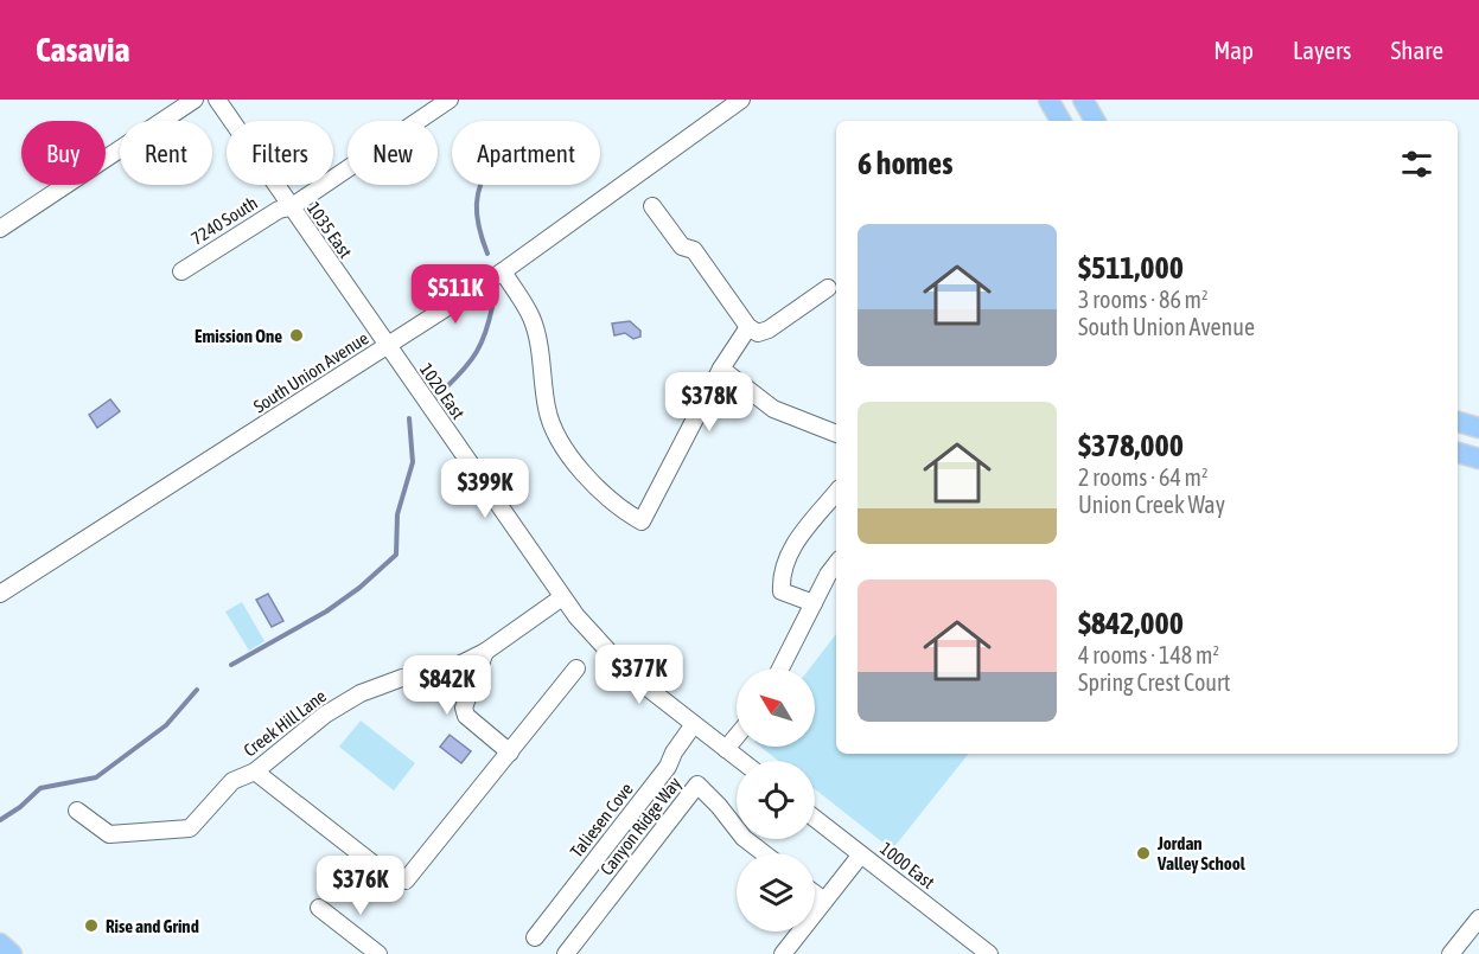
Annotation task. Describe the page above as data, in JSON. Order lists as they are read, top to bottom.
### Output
{
  "streets": {
    "street": [
      "7240 South",
      "1035 East",
      "South Union Avenue",
      "1020 East",
      "Creek Hill Lane",
      "Taliesen Cove",
      "Canyon Ridge Way",
      "1000 East"
    ]
  },
  "crossings": [
    ["7240 South", "1035 East"],
    ["1035 East", "South Union Avenue"],
    ["1035 East", "1020 East"],
    ["South Union Avenue", "1020 East"],
    ["1020 East", "Creek Hill Lane"]
  ],
  "places": ["Emission One", "Jordan Valley School", "Rise and Grind"],
  "north": "top left",
  "page": {
    "header": "Casavia",
    "nav": ["Map", "Layers", "Share"],
    "chip": [
      "Buy",
      "Rent",
      "Filters",
      "New",
      "Apartment"
    ],
    "heading": "6 homes",
    "list": [
      {
        "name": "$511,000",
        "note": "3 rooms · 86 m² · South Union Avenue"
      },
      {
        "name": "$378,000",
        "note": "2 rooms · 64 m² · Union Creek Way"
      },
      {
        "name": "$842,000",
        "note": "4 rooms · 148 m² · Spring Crest Court"
      }
    ],
    "price": [
      "$511K",
      "$378K",
      "$399K",
      "$377K",
      "$842K",
      "$376K"
    ]
  }
}
